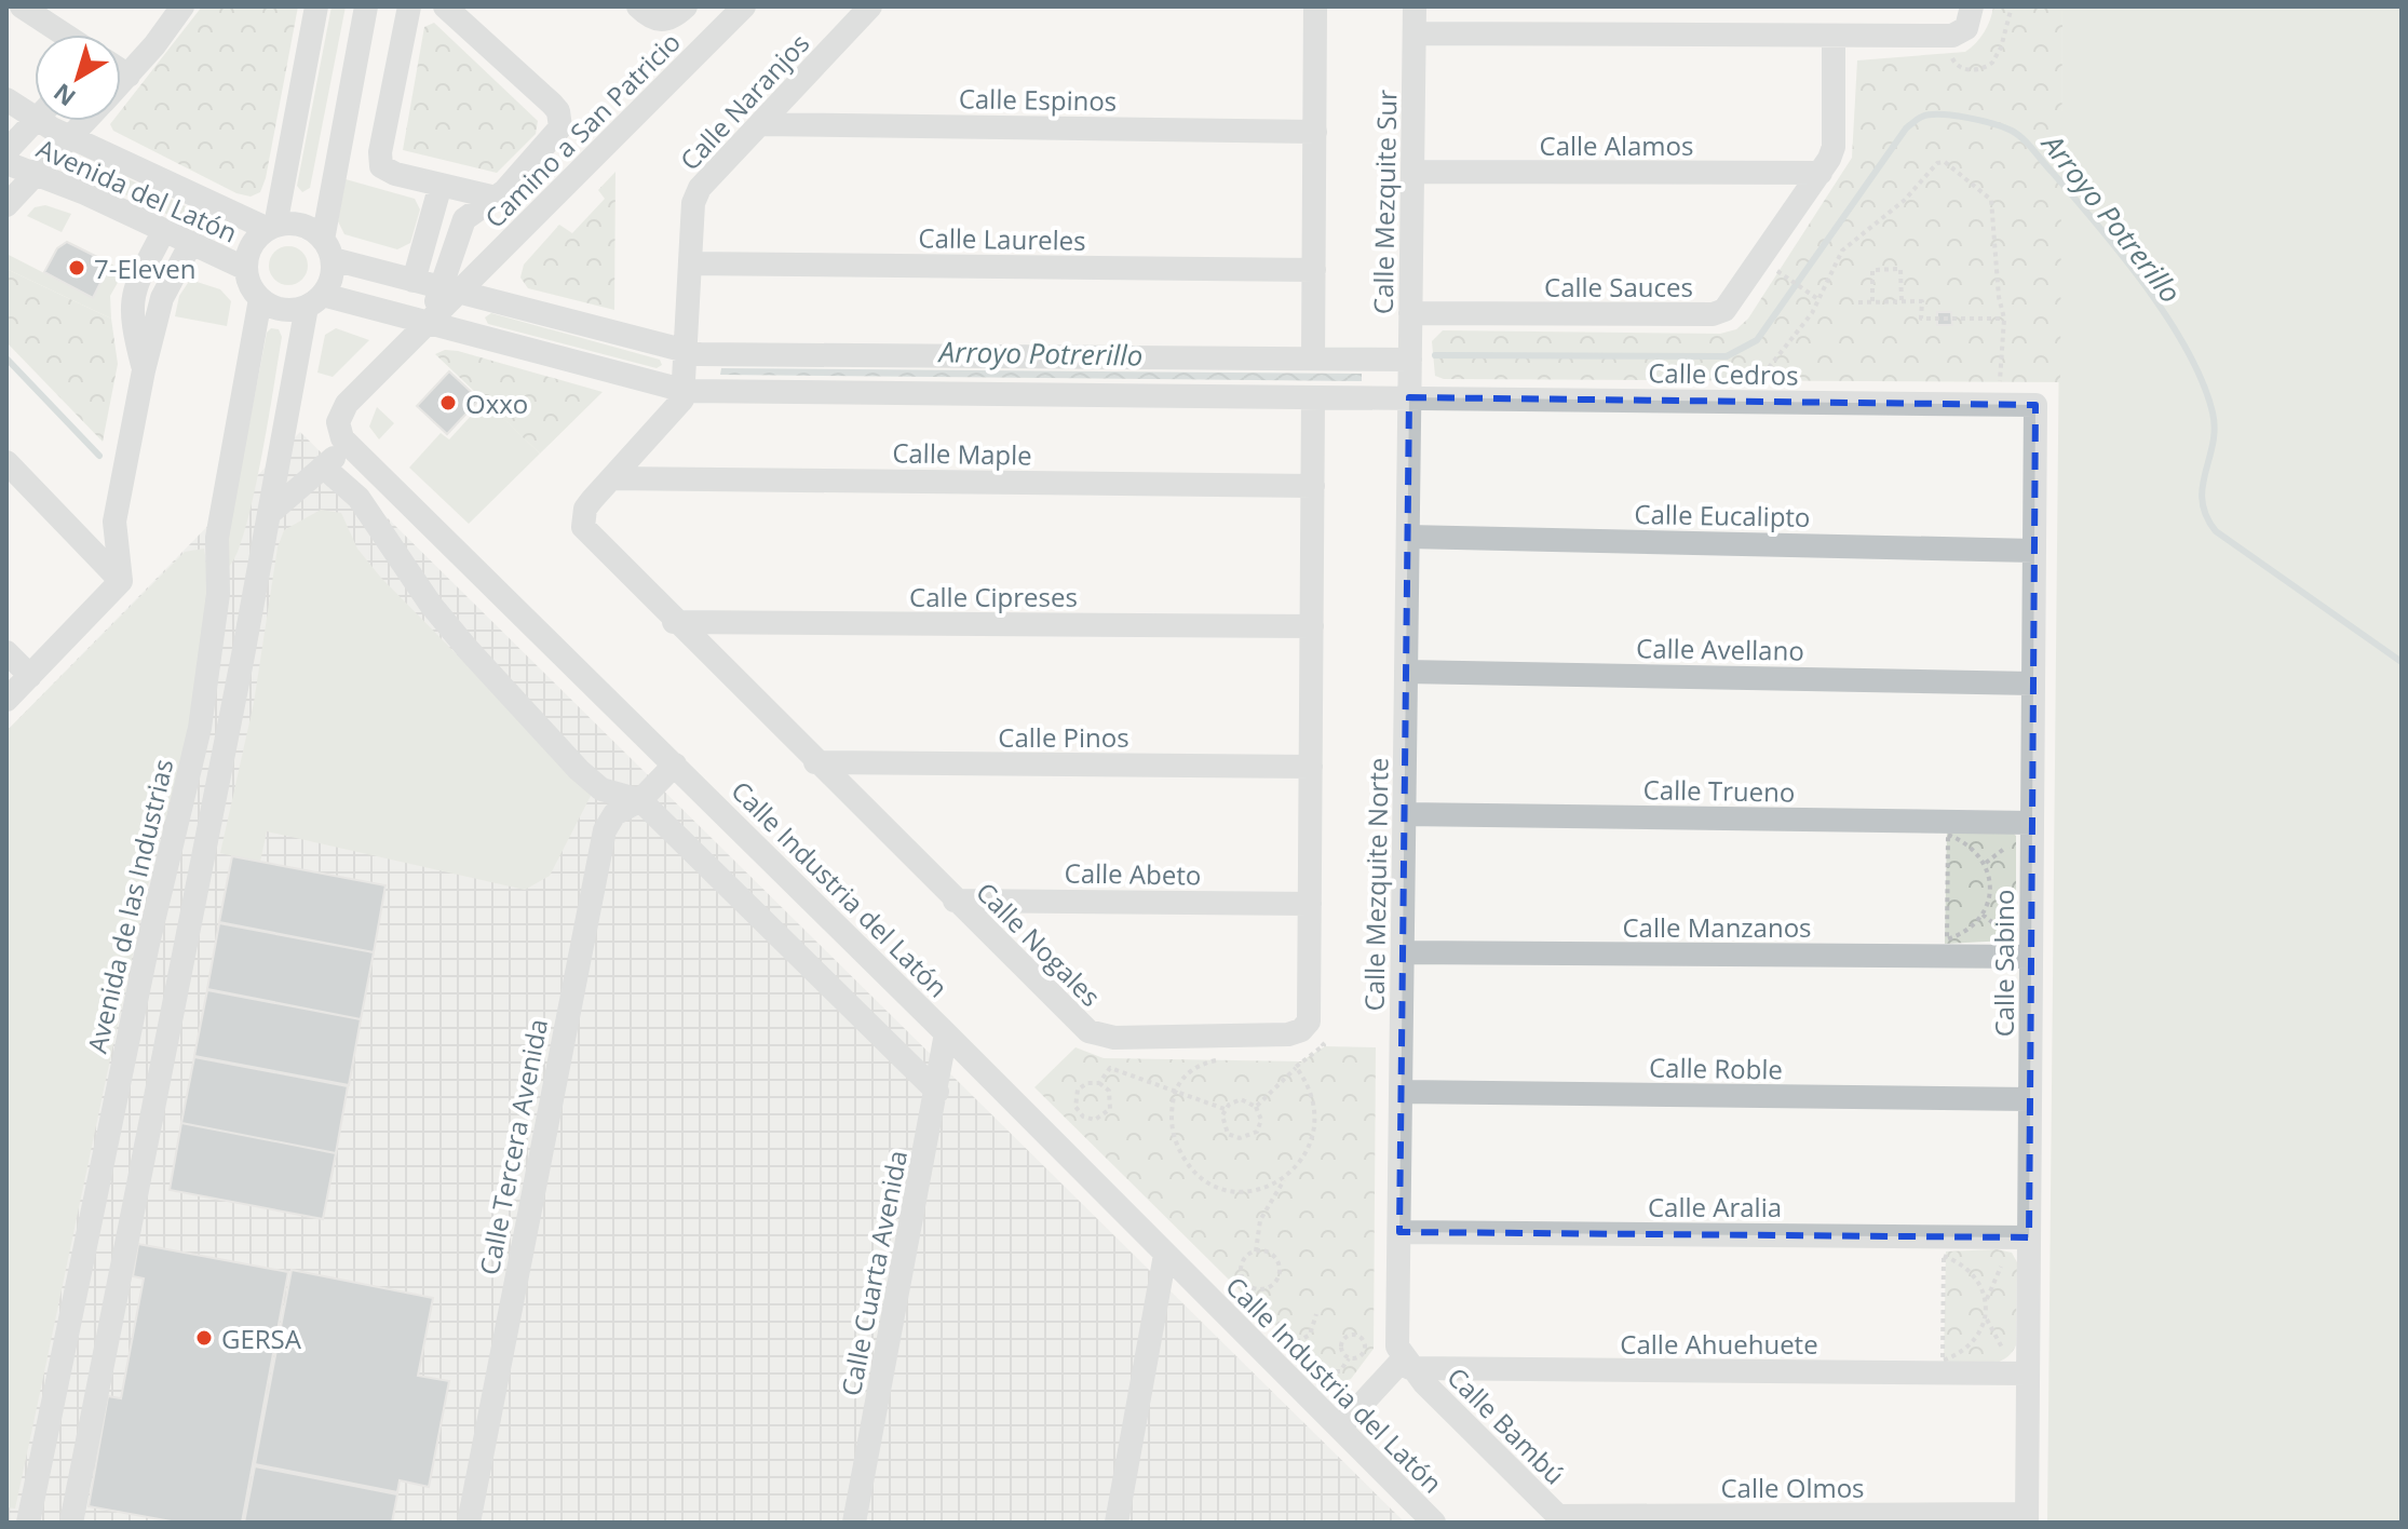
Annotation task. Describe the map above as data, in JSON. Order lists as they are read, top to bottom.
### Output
{
  "streets": {
    "street": [
      "Calle Espinos",
      "Calle Naranjos",
      "Camino a San Patricio",
      "Calle Alamos",
      "Avenida del Latón",
      "Calle Mezquite Sur",
      "Calle Laureles",
      "Calle Sauces",
      "Calle Cedros",
      "Calle Maple",
      "Calle Eucalipto",
      "Calle Cipreses",
      "Calle Avellano",
      "Calle Pinos",
      "Calle Trueno",
      "Calle Abeto",
      "Calle Mezquite Norte",
      "Calle Industria del Latón",
      "Avenida de las Industrias",
      "Calle Manzanos",
      "Calle Nogales",
      "Calle Sabino",
      "Calle Roble",
      "Calle Tercera Avenida",
      "Calle Aralia",
      "Calle Cuarta Avenida",
      "Calle Ahuehuete",
      "Calle Bambú",
      "Calle Olmos"
    ]
  },
  "crossings": [
    ["Calle Espinos", "Calle Naranjos"],
    ["Calle Naranjos", "Avenida del Latón"],
    ["Calle Naranjos", "Calle Laureles"],
    ["Calle Naranjos", "Calle Cedros"],
    ["Calle Naranjos", "Calle Nogales"],
    ["Camino a San Patricio", "Avenida del Latón"],
    ["Calle Alamos", "Calle Mezquite Sur"],
    ["Calle Alamos", "Calle Sauces"],
    ["Avenida del Latón", "Calle Mezquite Sur"],
    ["Avenida del Latón", "Calle Cedros"],
    ["Avenida del Latón", "Avenida de las Industrias"],
    ["Calle Mezquite Sur", "Calle Sauces"],
    ["Calle Mezquite Sur", "Calle Cedros"],
    ["Calle Mezquite Sur", "Calle Mezquite Norte"],
    ["Calle Cedros", "Calle Mezquite Norte"],
    ["Calle Cedros", "Avenida de las Industrias"],
    ["Calle Cedros", "Calle Nogales"],
    ["Calle Cedros", "Calle Sabino"],
    ["Calle Maple", "Calle Nogales"],
    ["Calle Eucalipto", "Calle Mezquite Norte"],
    ["Calle Eucalipto", "Calle Sabino"],
    ["Calle Cipreses", "Calle Nogales"],
    ["Calle Avellano", "Calle Mezquite Norte"],
    ["Calle Avellano", "Calle Sabino"],
    ["Calle Pinos", "Calle Nogales"],
    ["Calle Trueno", "Calle Mezquite Norte"],
    ["Calle Trueno", "Calle Sabino"],
    ["Calle Abeto", "Calle Nogales"],
    ["Calle Mezquite Norte", "Calle Manzanos"],
    ["Calle Mezquite Norte", "Calle Roble"],
    ["Calle Mezquite Norte", "Calle Aralia"],
    ["Calle Mezquite Norte", "Calle Ahuehuete"],
    ["Calle Mezquite Norte", "Calle Bambú"],
    ["Calle Industria del Latón", "Calle Tercera Avenida"],
    ["Calle Industria del Latón", "Calle Cuarta Avenida"],
    ["Calle Manzanos", "Calle Sabino"],
    ["Calle Sabino", "Calle Roble"],
    ["Calle Sabino", "Calle Aralia"],
    ["Calle Sabino", "Calle Ahuehuete"],
    ["Calle Sabino", "Calle Olmos"],
    ["Calle Ahuehuete", "Calle Bambú"],
    ["Calle Bambú", "Calle Olmos"]
  ],
  "water": ["Arroyo Potrerillo"],
  "places": ["7-Eleven", "Oxxo", "GERSA"],
  "north": "bottom left"
}
